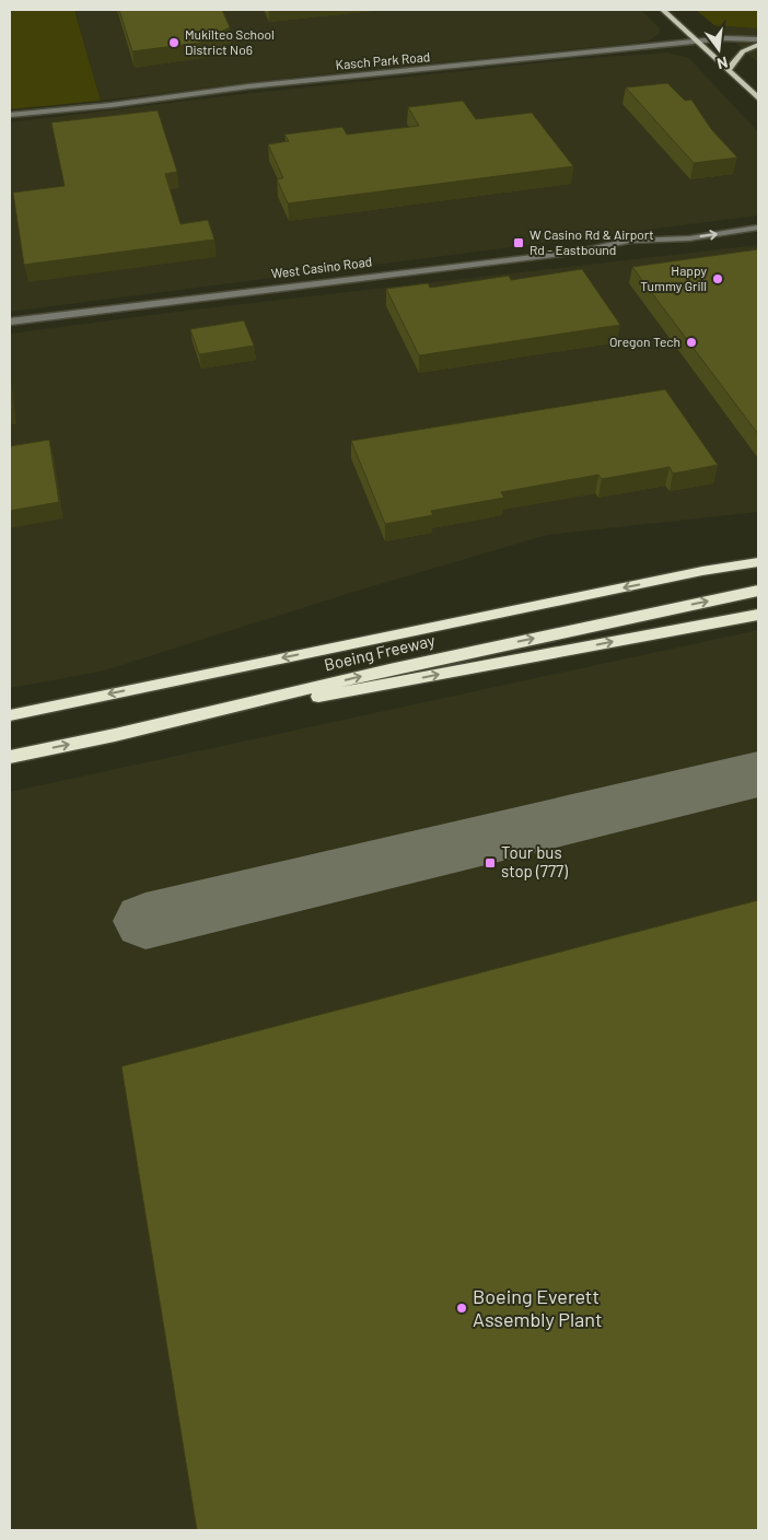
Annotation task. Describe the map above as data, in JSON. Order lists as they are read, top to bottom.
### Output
{
  "streets": {
    "highway": ["Boeing Freeway"],
    "street": ["Kasch Park Road", "West Casino Road"]
  },
  "places": {
    "other": [
      "Mukilteo School District No6",
      "Happy Tummy Grill",
      "Oregon Tech",
      "Boeing Everett Assembly Plant"
    ],
    "transit": ["W Casino Rd & Airport Rd - Eastbound", "Tour bus stop (777)"]
  },
  "north": "bottom"
}
